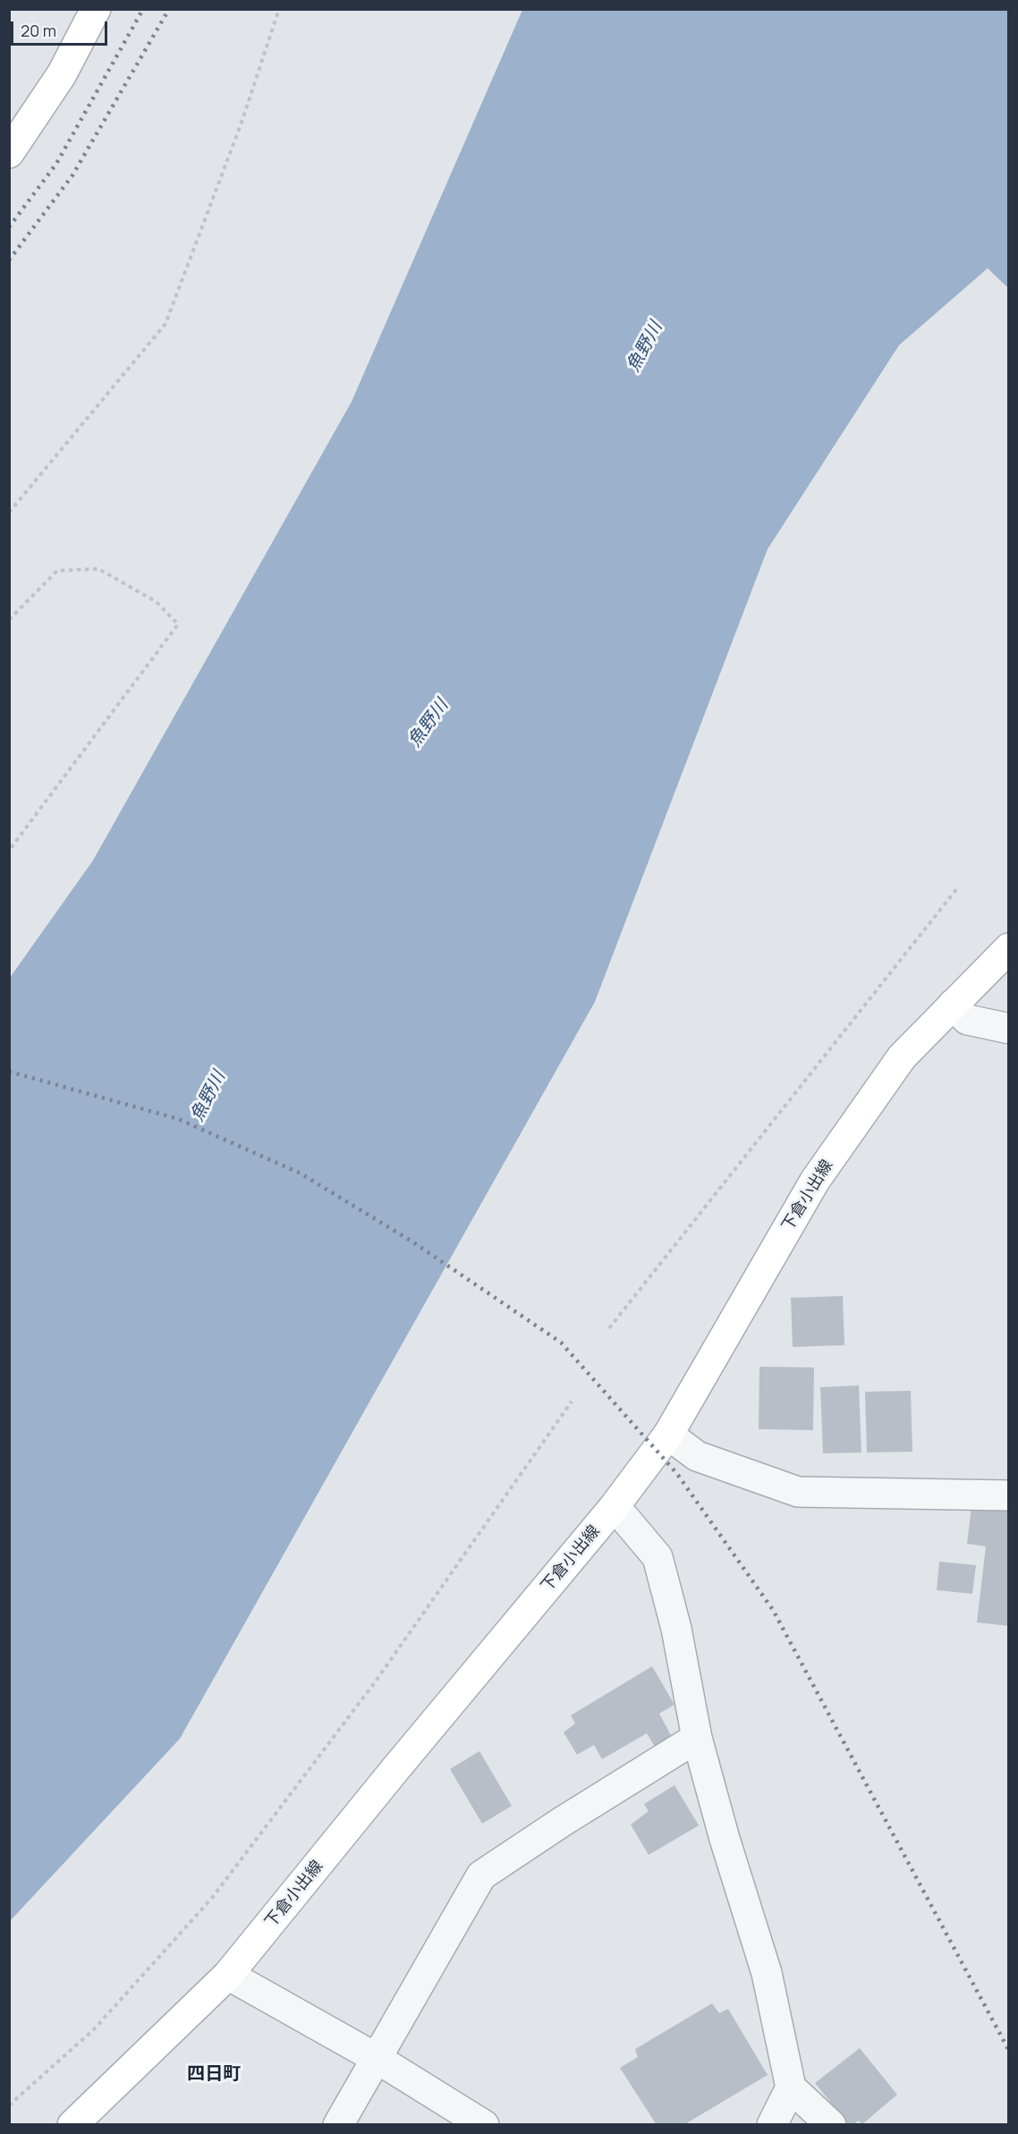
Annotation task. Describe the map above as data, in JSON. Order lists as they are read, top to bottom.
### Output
{
  "streets": {
    "main road": ["下倉小出線"]
  },
  "districts": ["四日町"],
  "water": ["魚野川"],
  "scale_bar": "20 m"
}
